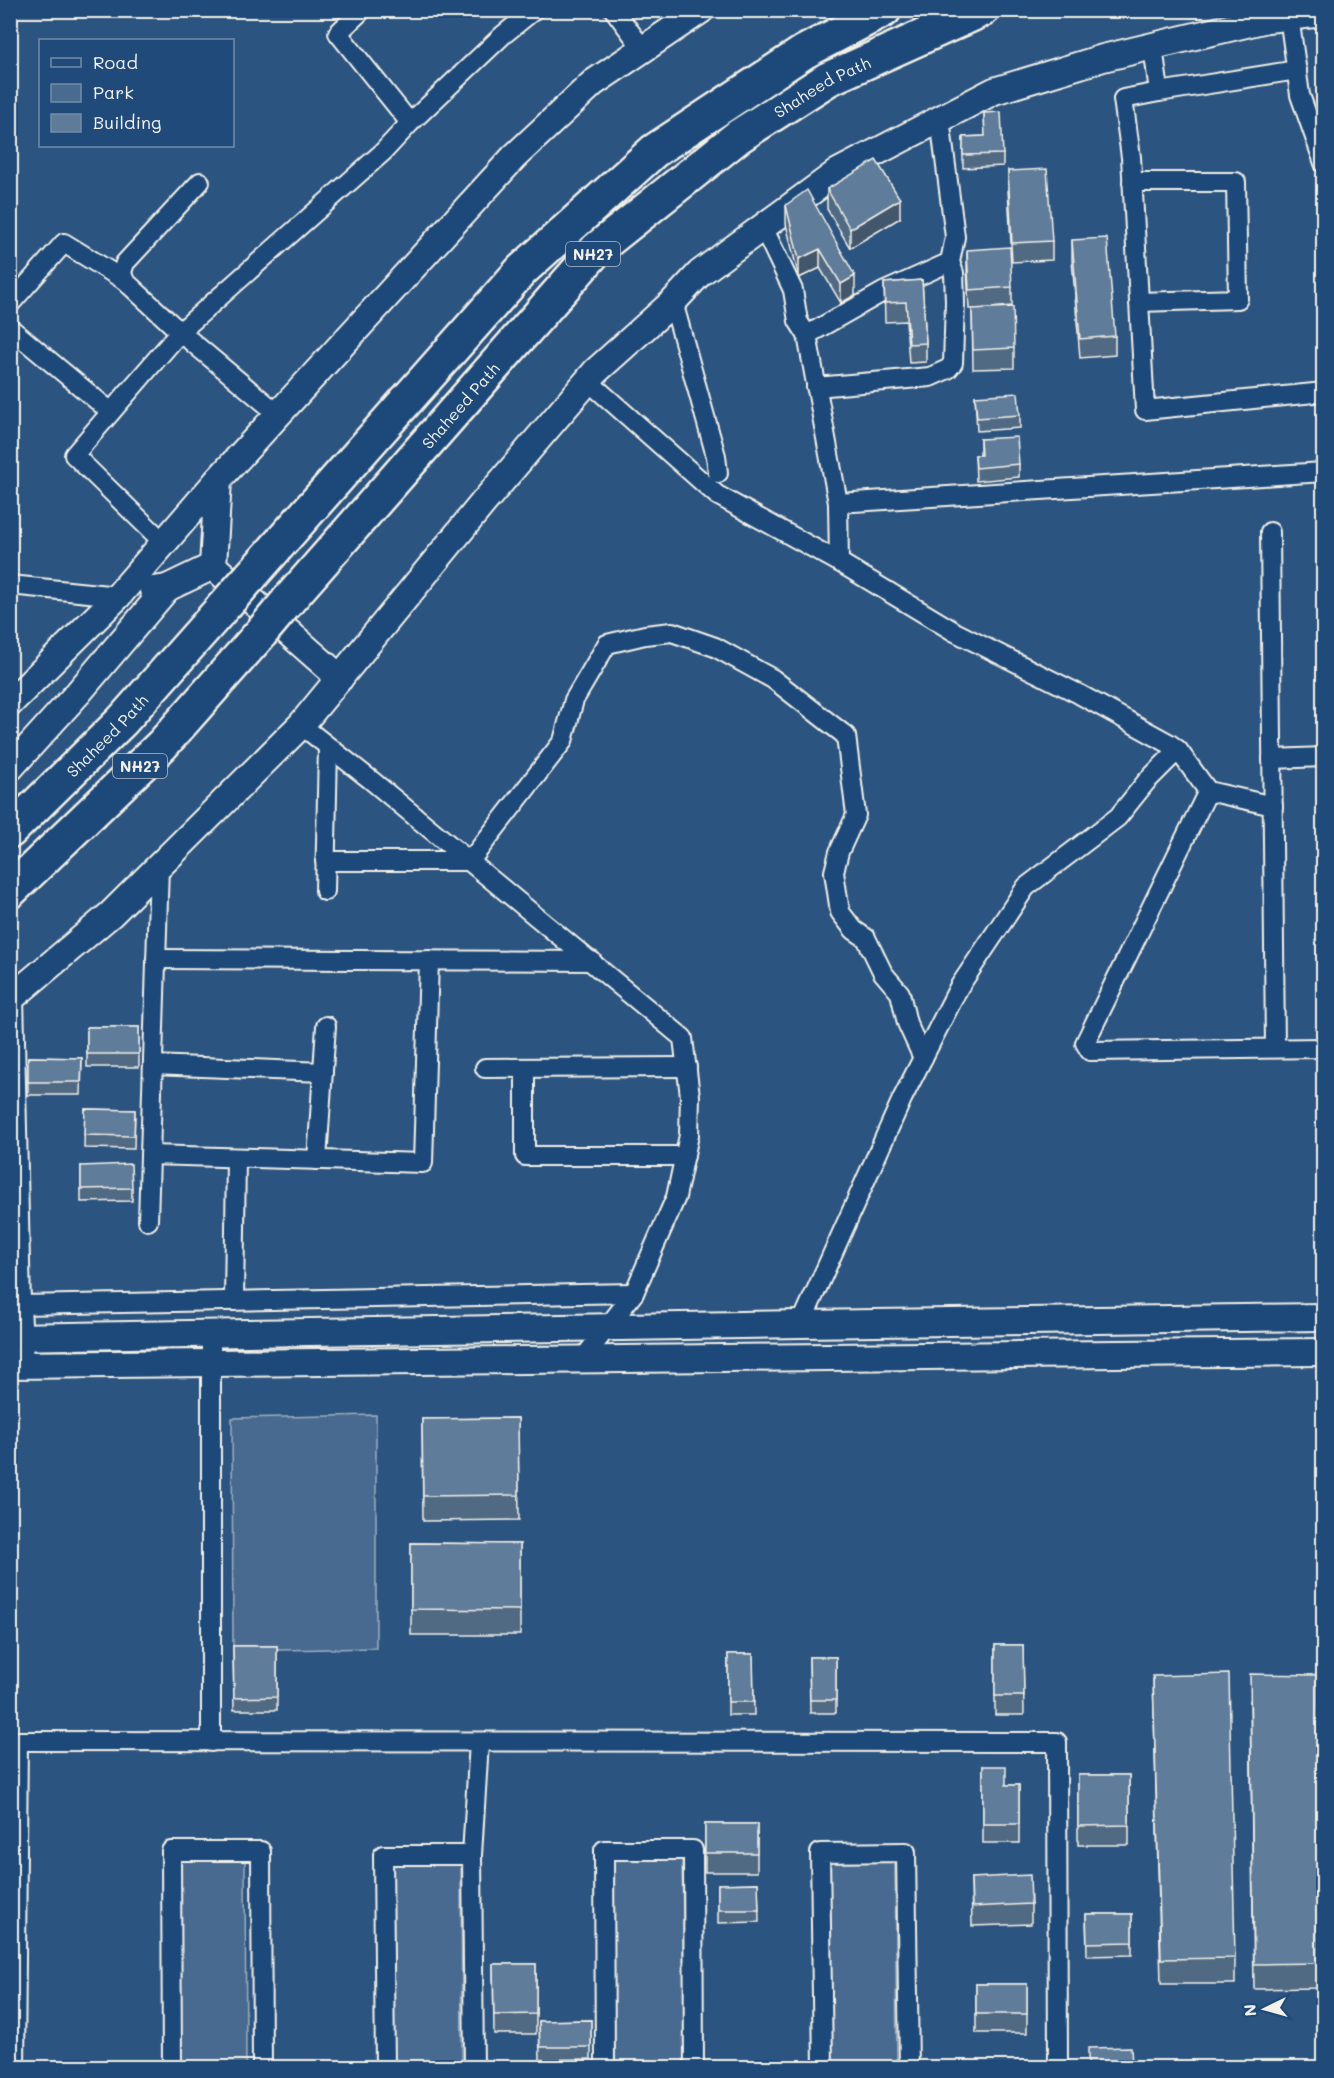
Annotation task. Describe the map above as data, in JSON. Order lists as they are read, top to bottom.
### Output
{
  "streets": {
    "highway": ["Shaheed Path", "NH27"]
  },
  "legend": ["Road", "Park", "Building"],
  "north": "left"
}
